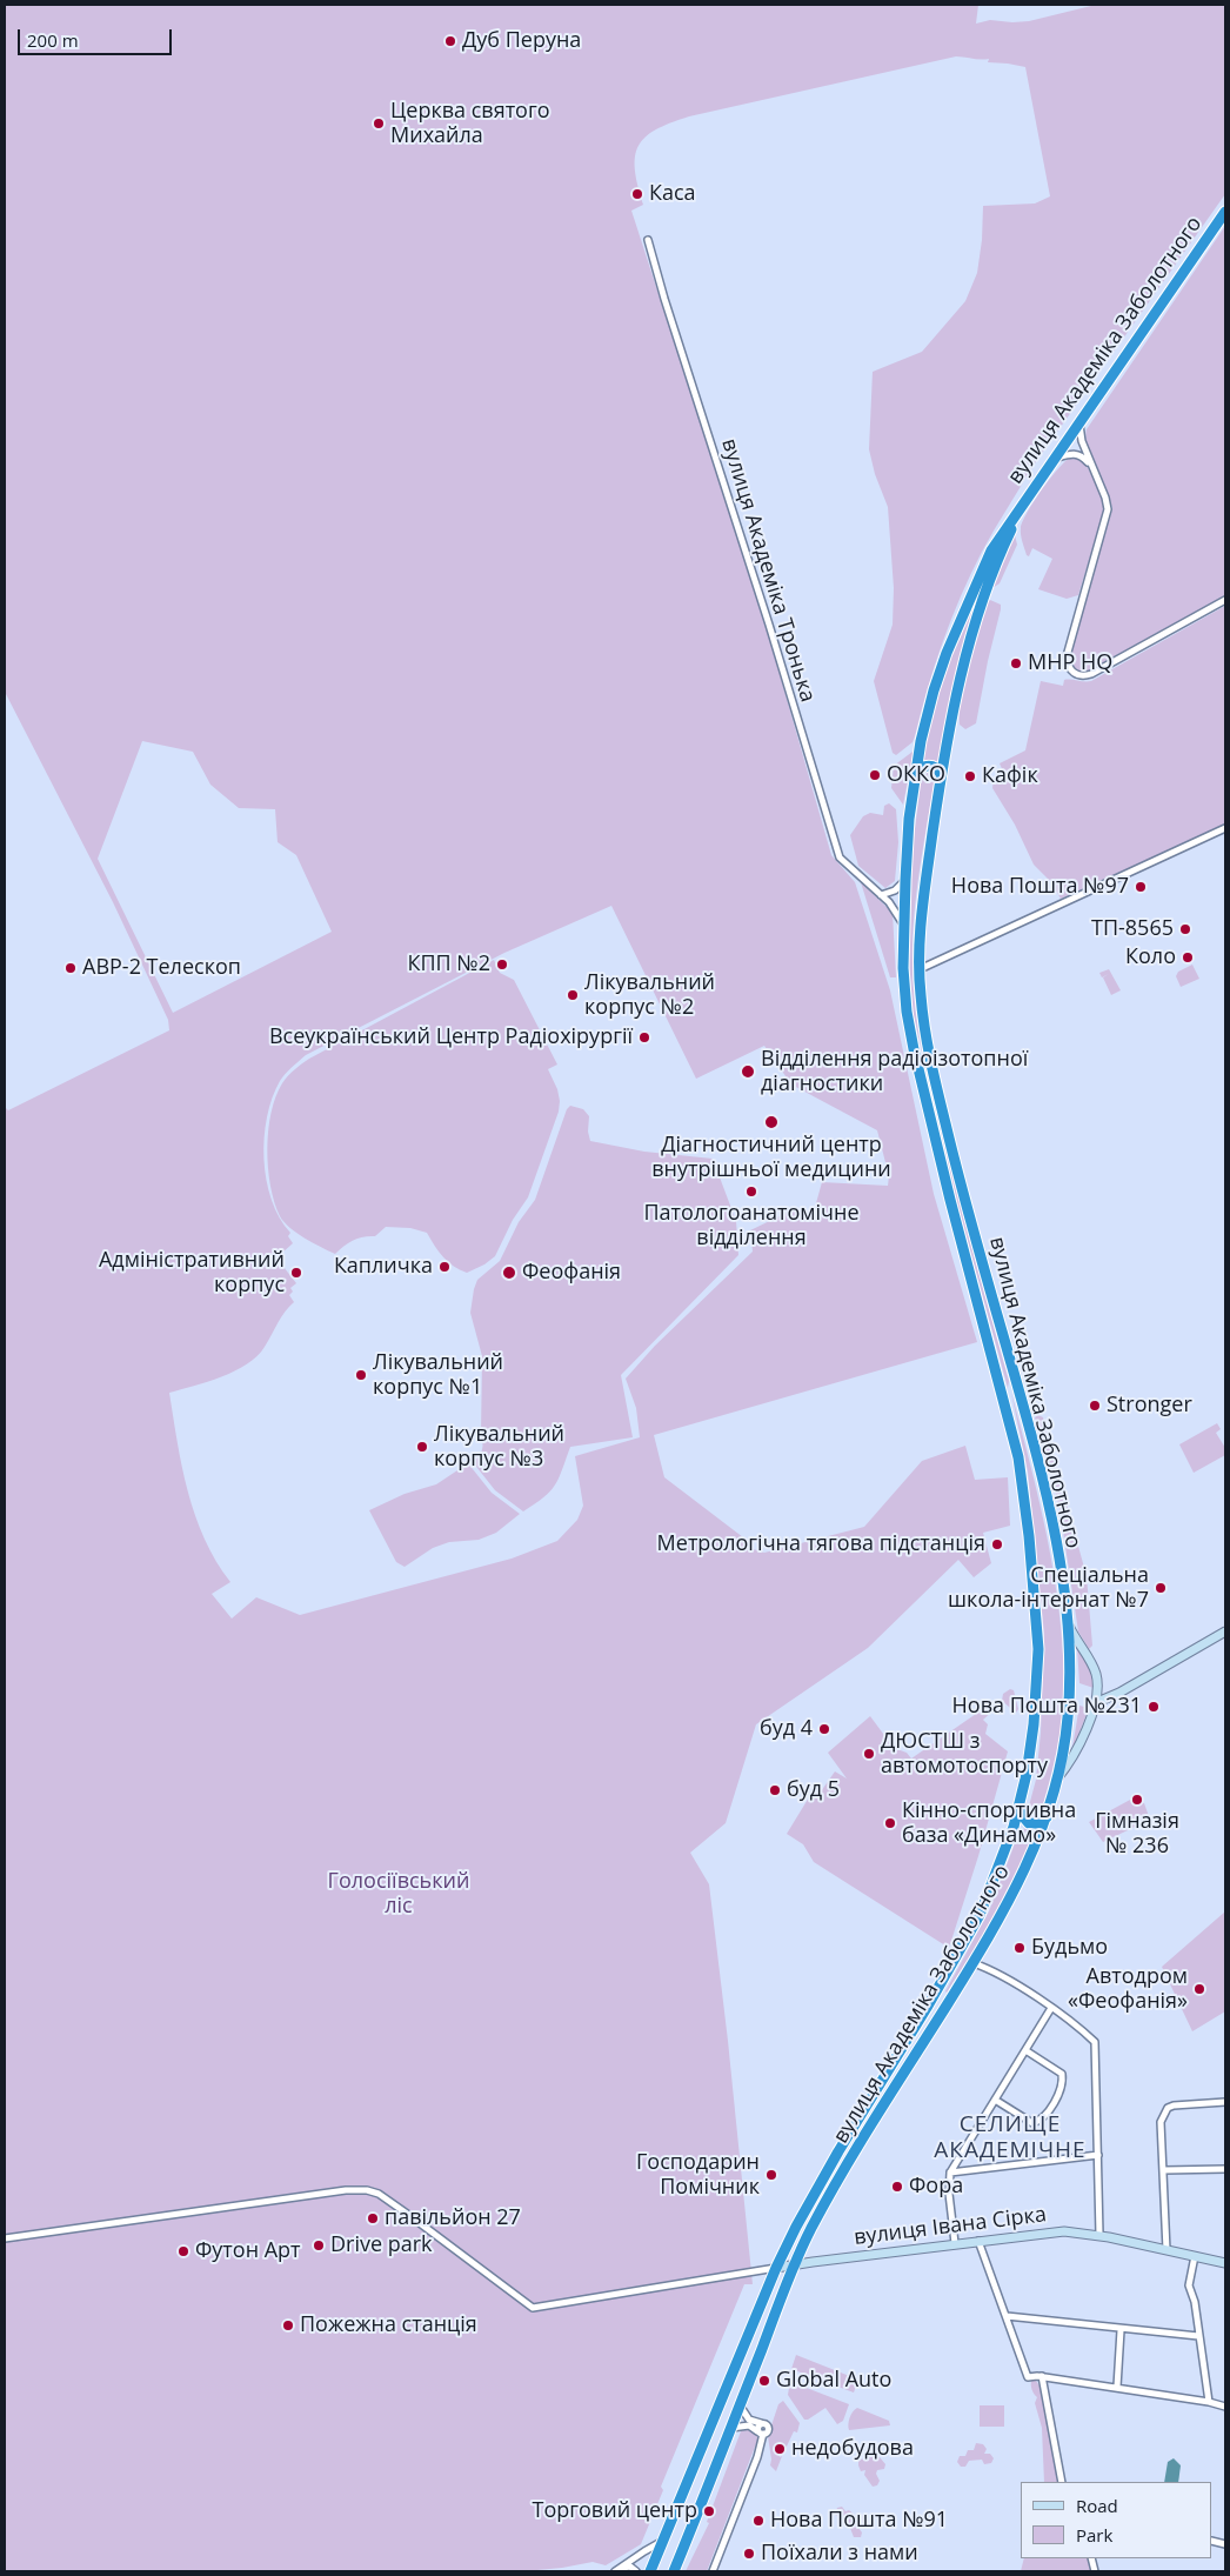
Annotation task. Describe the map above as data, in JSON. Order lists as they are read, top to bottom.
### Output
{
  "streets": {
    "highway": ["вулиця Академіка Заболотного"],
    "street": ["вулиця Академіка Тронька", "вулиця Івана Сірка"]
  },
  "crossings": [
    ["вулиця Академіка Заболотного", "вулиця Академіка Тронька"],
    ["вулиця Академіка Заболотного", "вулиця Івана Сірка"]
  ],
  "districts": ["СЕЛИЩЕ АКАДЕМІЧНЕ"],
  "parks": ["Голосіївський ліс"],
  "places": [
    "Дуб Перуна",
    "Церква святого Михайла",
    "Каса",
    "MHP HQ",
    "ОККО",
    "Кафік",
    "Нова Пошта №97",
    "ТП-8565",
    "Коло",
    "КПП №2",
    "АВР-2 Телескоп",
    "Лікувальний корпус №2",
    "Всеукраїнський Центр Радіохірургії",
    "Відділення радіоізотопної діагностики",
    "Діагностичний центр внутрішньої медицини",
    "Патологоанатомічне відділення",
    "Капличка",
    "Адміністративний корпус",
    "Феофанія",
    "Лікувальний корпус №1",
    "Stronger",
    "Лікувальний корпус №3",
    "Метрологічна тягова підстанція",
    "Спеціальна школа-інтернат №7",
    "Нова Пошта №231",
    "буд 4",
    "ДЮСТШ з автомотоспорту",
    "буд 5",
    "Гімназія № 236",
    "Кінно-спортивна база «Динамо»",
    "Будьмо",
    "Автодром «Феофанія»",
    "Господарин Помічник",
    "Фора",
    "павільйон 27",
    "Drive park",
    "Футон Арт",
    "Пожежна станція",
    "Global Auto",
    "недобудова",
    "Торговий центр",
    "Нова Пошта №91",
    "Поїхали з нами"
  ],
  "legend": ["Road", "Park"],
  "scale_bar": "200 m"
}
